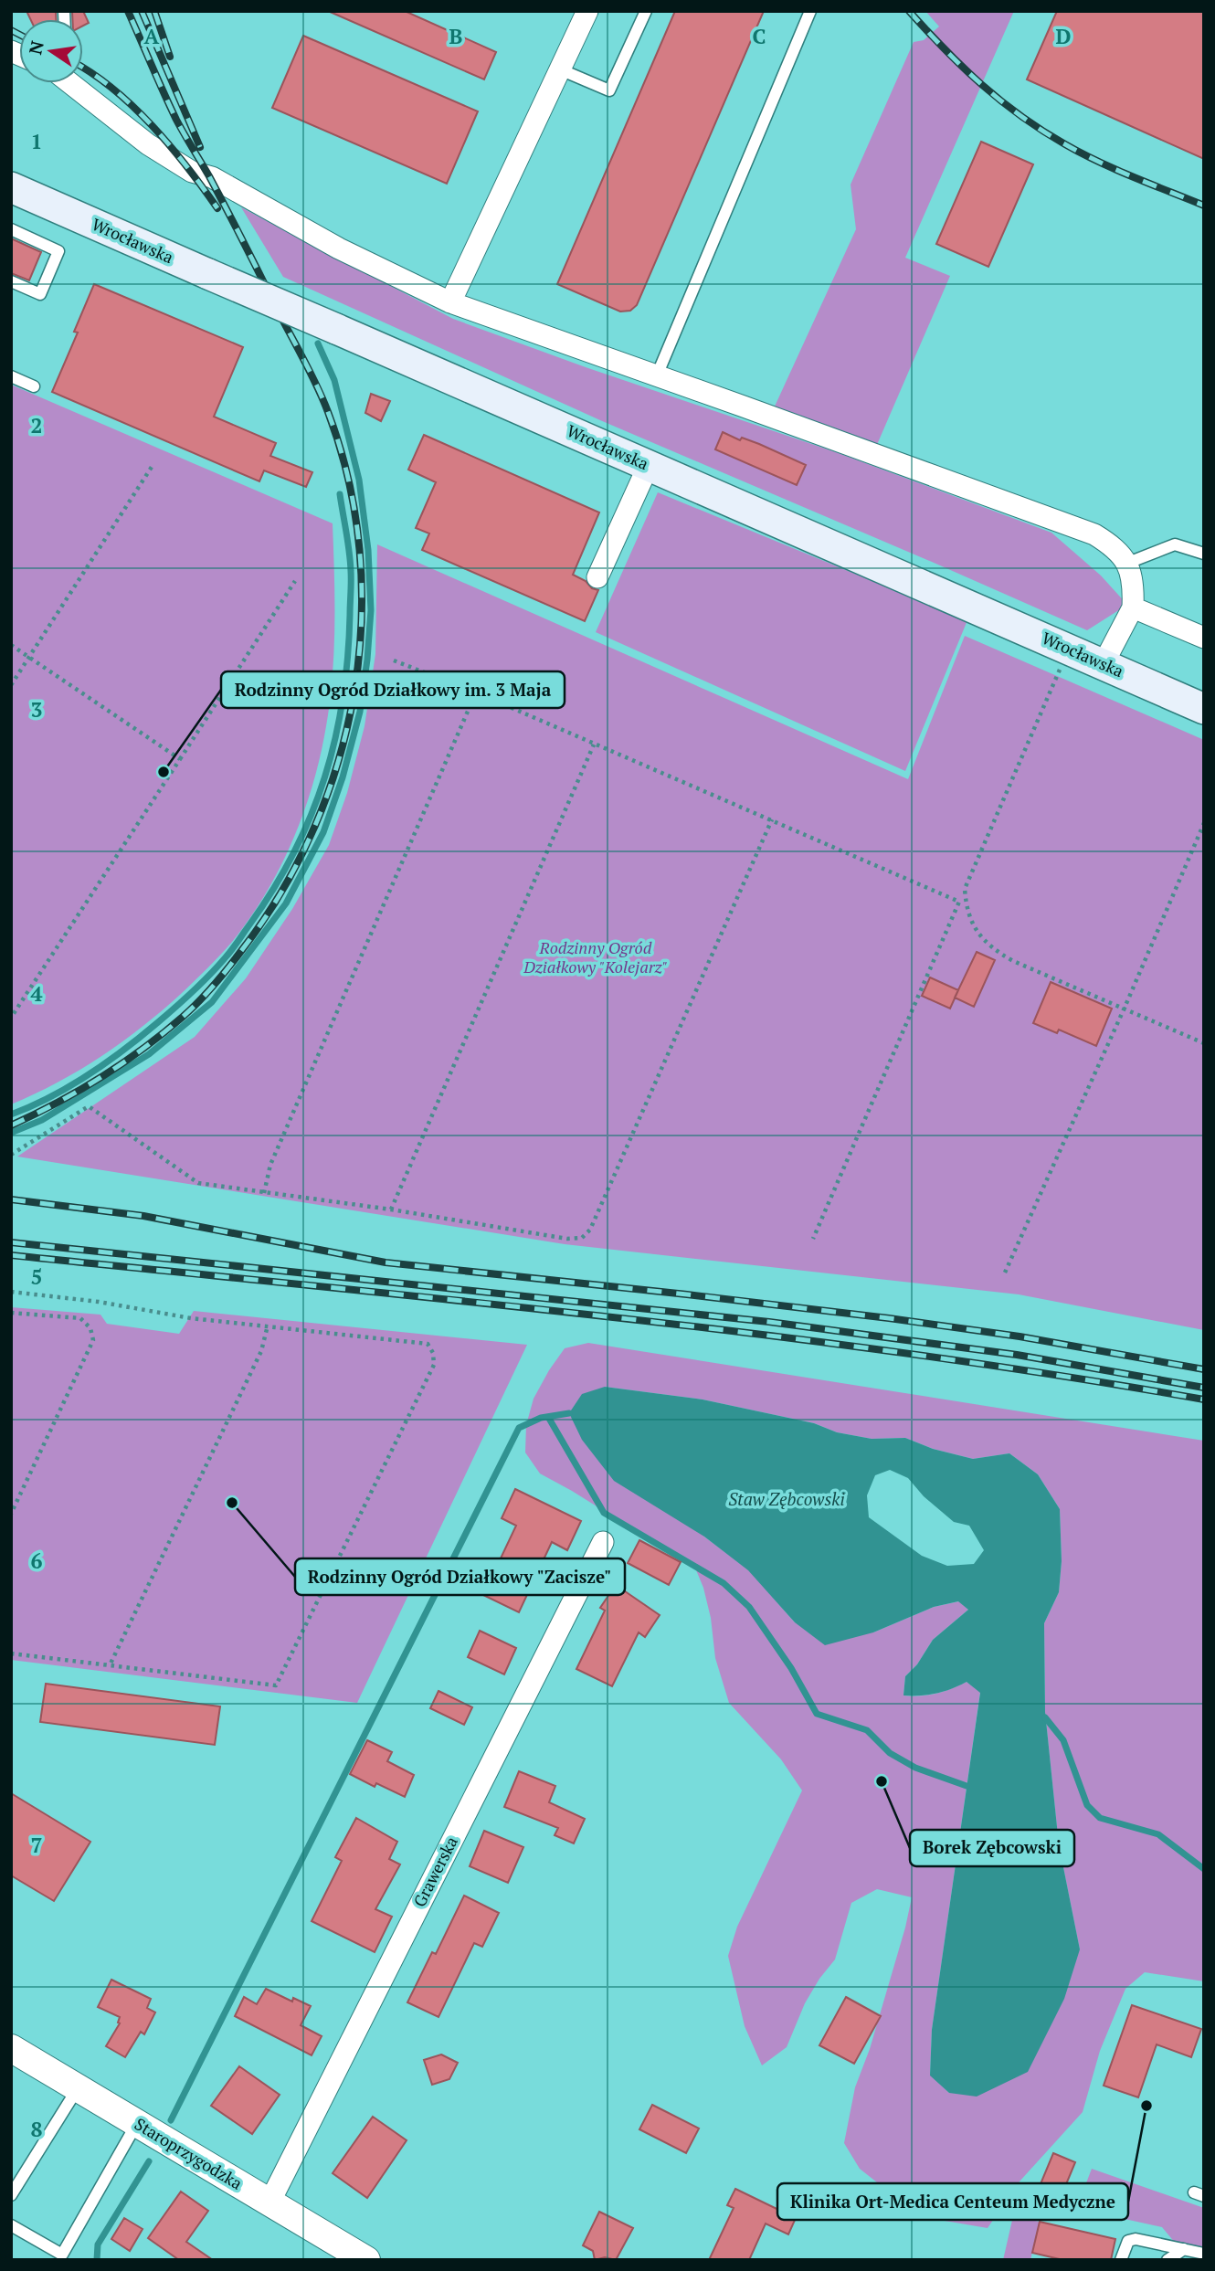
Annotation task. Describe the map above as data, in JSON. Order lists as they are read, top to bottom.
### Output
{
  "streets": {
    "main road": ["Wrocławska"],
    "street": ["Grawerska", "Staroprzygodzka"]
  },
  "crossings": [
    ["Grawerska", "Staroprzygodzka"]
  ],
  "water": ["Staw Zębcowski"],
  "parks": ["Rodzinny Ogród Działkowy \"Kolejarz\""],
  "places": [
    "Rodzinny Ogród Działkowy im. 3 Maja",
    "Rodzinny Ogród Działkowy \"Zacisze\"",
    "Borek Zębcowski",
    "Klinika Ort-Medica Centeum Medyczne"
  ],
  "north": "left",
  "grid": {
    "columns": [
      "A",
      "B",
      "C",
      "D"
    ],
    "rows": [
      "1",
      "2",
      "3",
      "4",
      "5",
      "6",
      "7",
      "8"
    ]
  }
}
